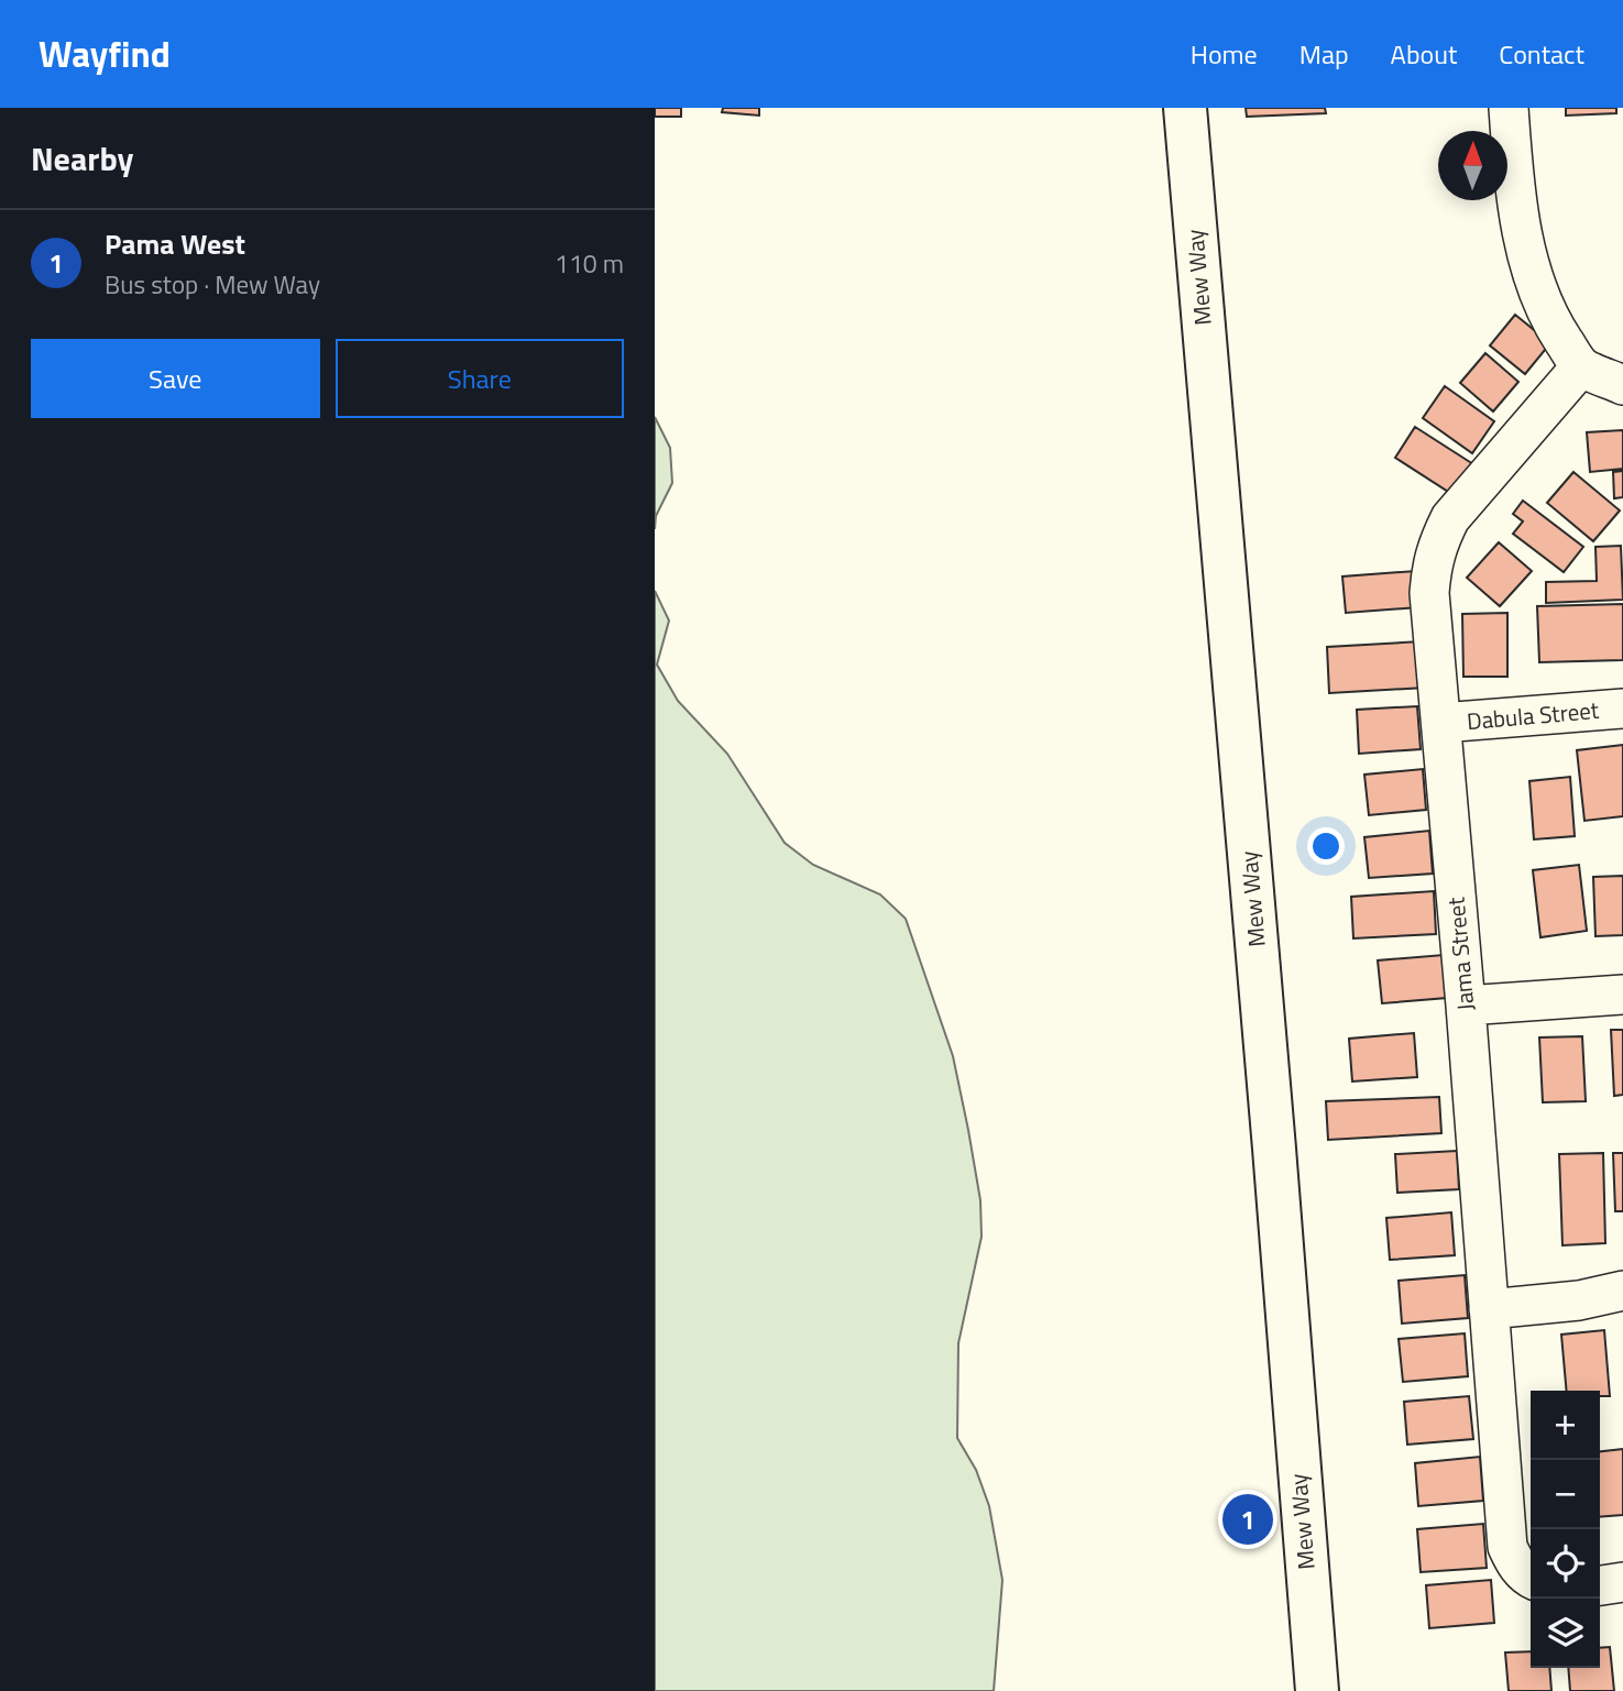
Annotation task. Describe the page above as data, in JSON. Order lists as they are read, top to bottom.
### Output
{
  "streets": {
    "main road": ["Mew Way"],
    "street": ["Dabula Street", "Jama Street"]
  },
  "crossings": [
    ["Dabula Street", "Jama Street"]
  ],
  "north": "top",
  "page": {
    "header": "Wayfind",
    "nav": [
      "Home",
      "Map",
      "About",
      "Contact"
    ],
    "heading": "Nearby",
    "list": [
      {
        "mark": "1",
        "name": "Pama West",
        "note": "Bus stop · Mew Way",
        "value": "110 m"
      }
    ],
    "buttons": ["Save", "Share"],
    "map_buttons": ["+", "−"],
    "pins": "1"
  }
}
